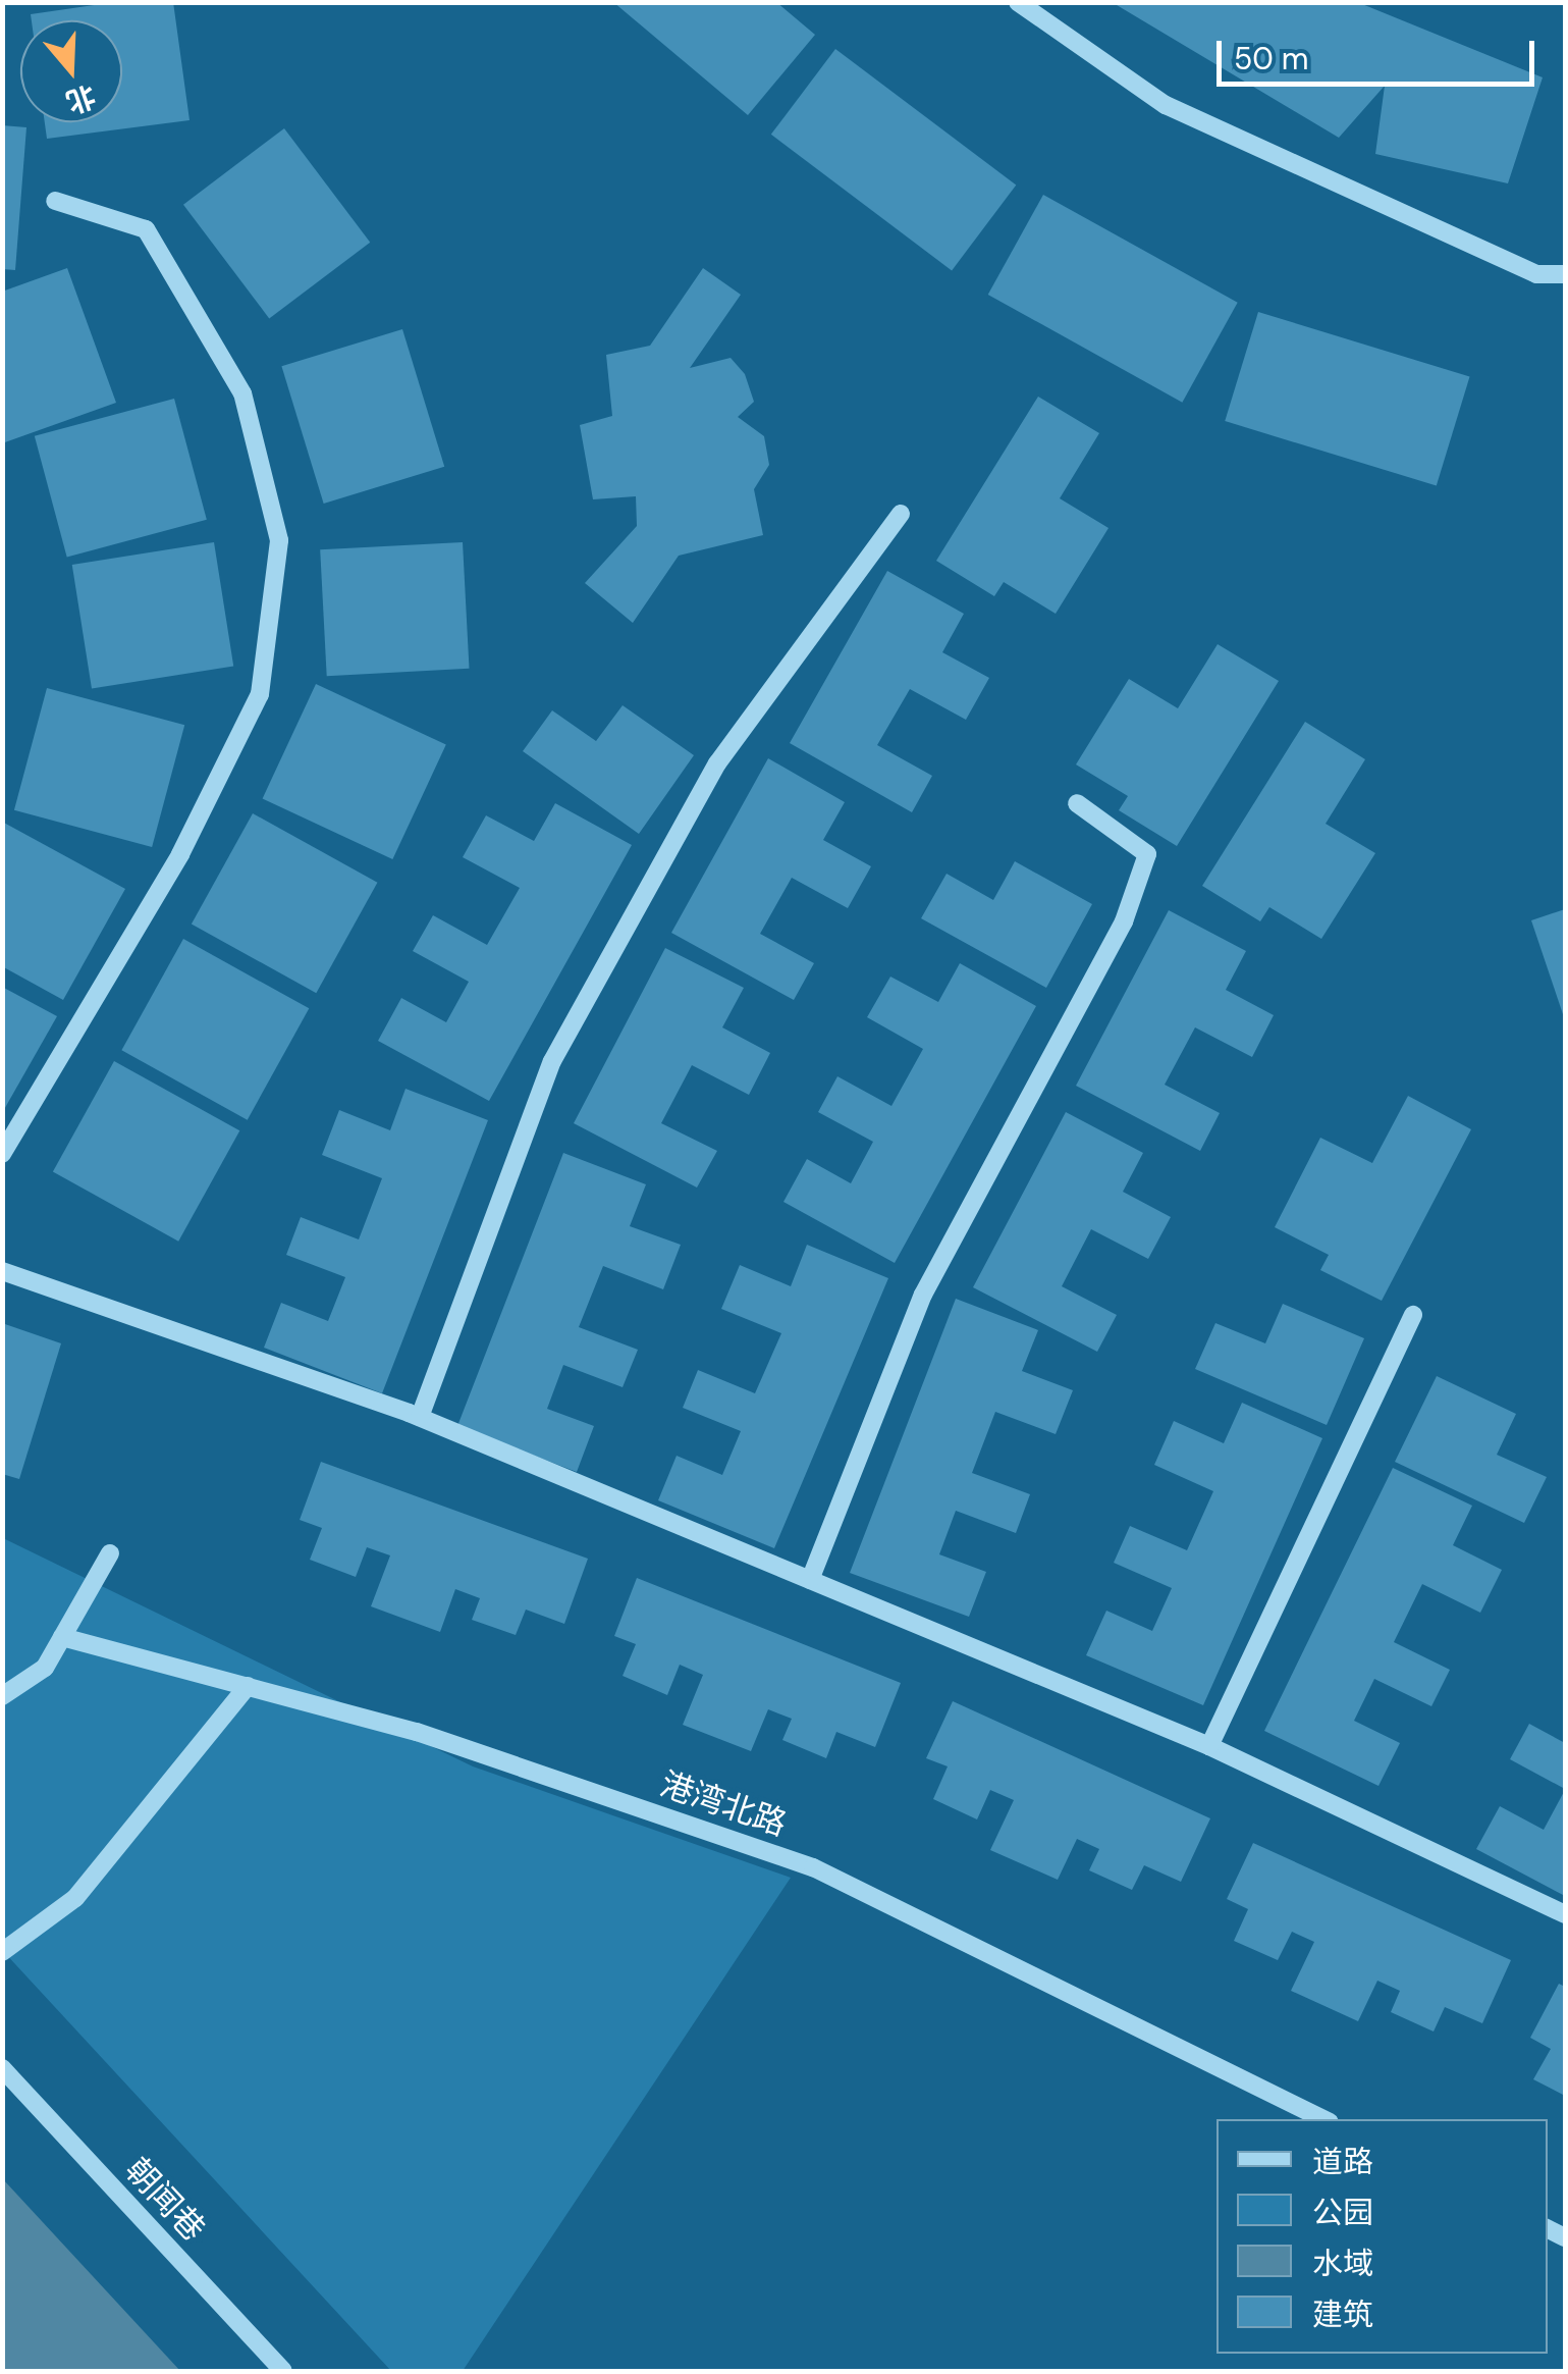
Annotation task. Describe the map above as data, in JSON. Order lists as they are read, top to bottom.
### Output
{
  "streets": {
    "street": ["港湾北路", "朝闻巷"]
  },
  "legend": [
    "道路",
    "公园",
    "水域",
    "建筑"
  ],
  "scale_bar": "50 m",
  "north": "bottom"
}
